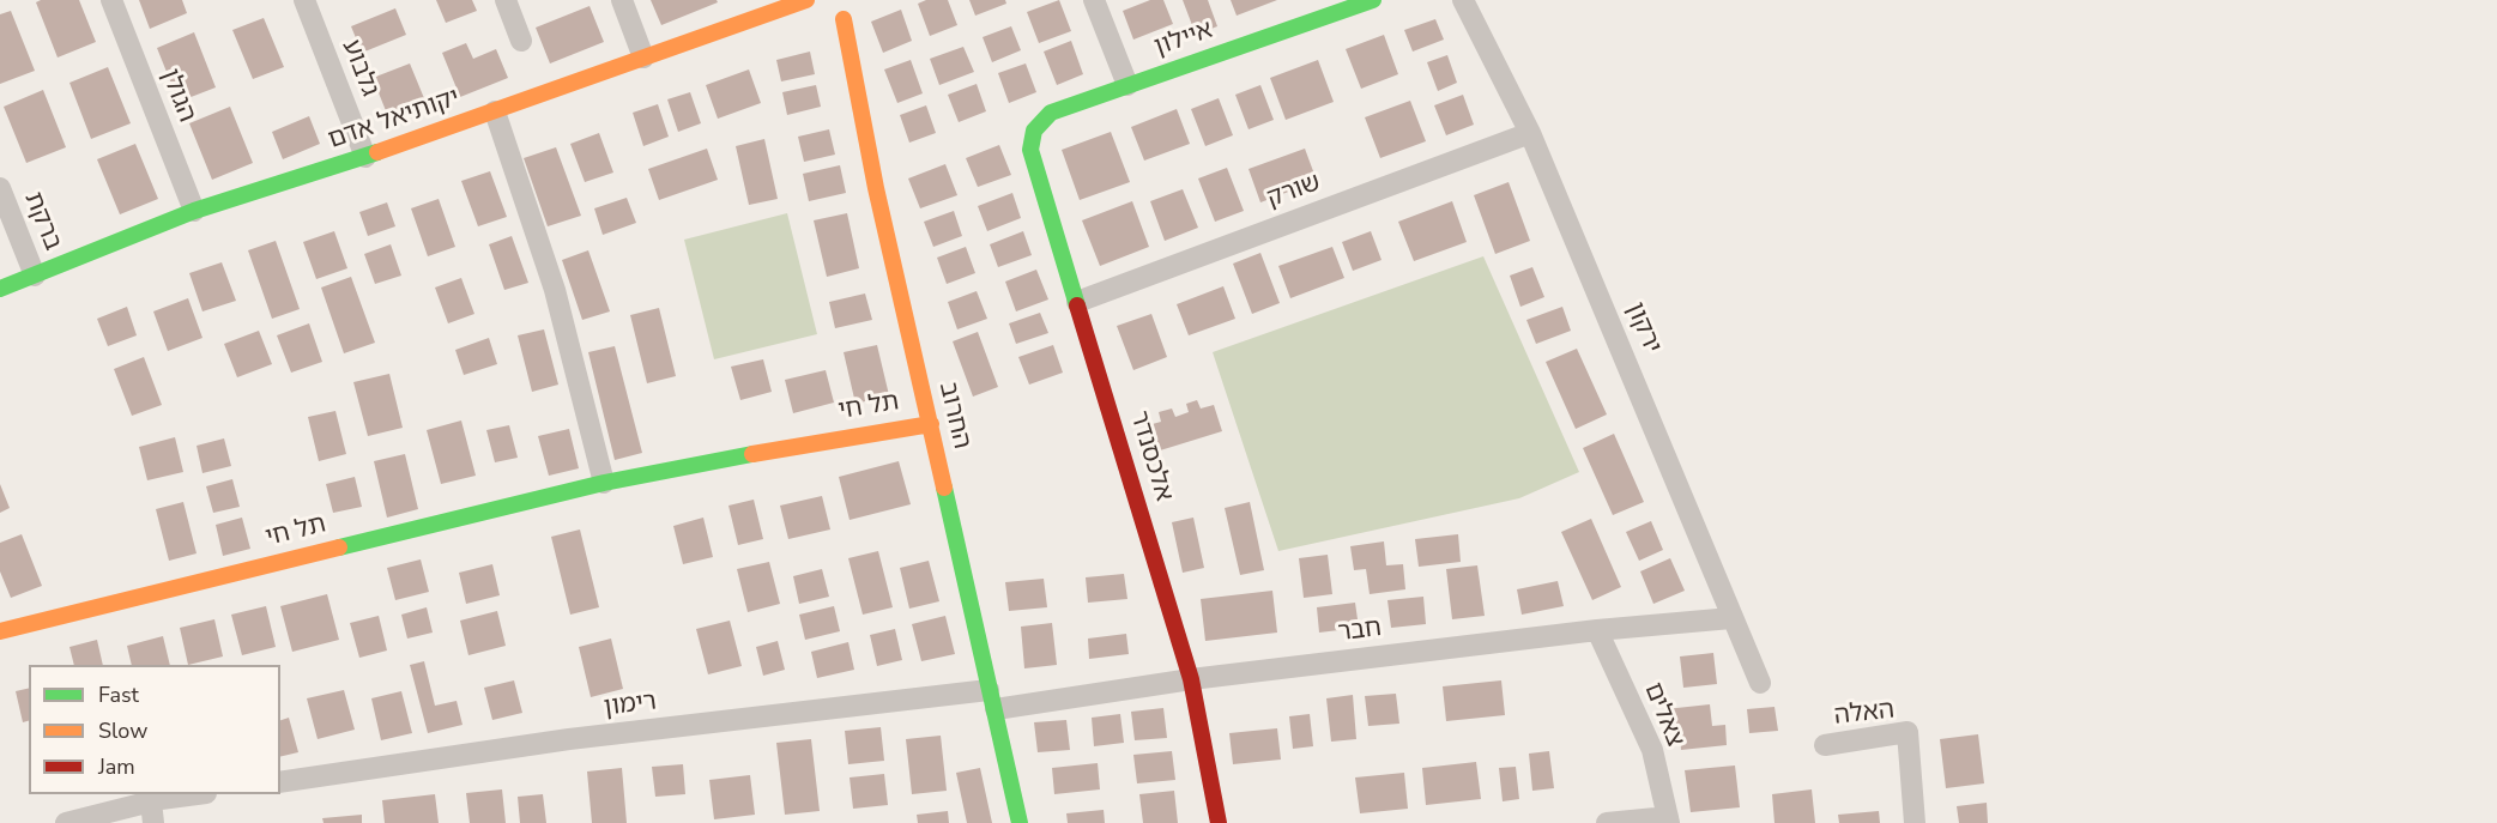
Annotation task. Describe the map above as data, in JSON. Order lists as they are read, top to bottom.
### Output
{
  "streets": {
    "street": [
      "איילון",
      "גלבוע",
      "הגולן",
      "יקותיאל אדם",
      "שורק",
      "ברקת",
      "ירקון",
      "תל חי",
      "החרוב",
      "אלכסנדר",
      "חבר",
      "רימון",
      "האלה",
      "צאלים"
    ]
  },
  "crossings": [
    ["איילון", "אלכסנדר"],
    ["גלבוע", "יקותיאל אדם"],
    ["הגולן", "יקותיאל אדם"],
    ["יקותיאל אדם", "ברקת"],
    ["שורק", "ירקון"],
    ["שורק", "אלכסנדר"],
    ["ירקון", "חבר"],
    ["תל חי", "החרוב"],
    ["החרוב", "חבר"],
    ["החרוב", "רימון"],
    ["אלכסנדר", "חבר"],
    ["חבר", "רימון"],
    ["חבר", "צאלים"]
  ],
  "legend": ["Fast", "Slow", "Jam"]
}
